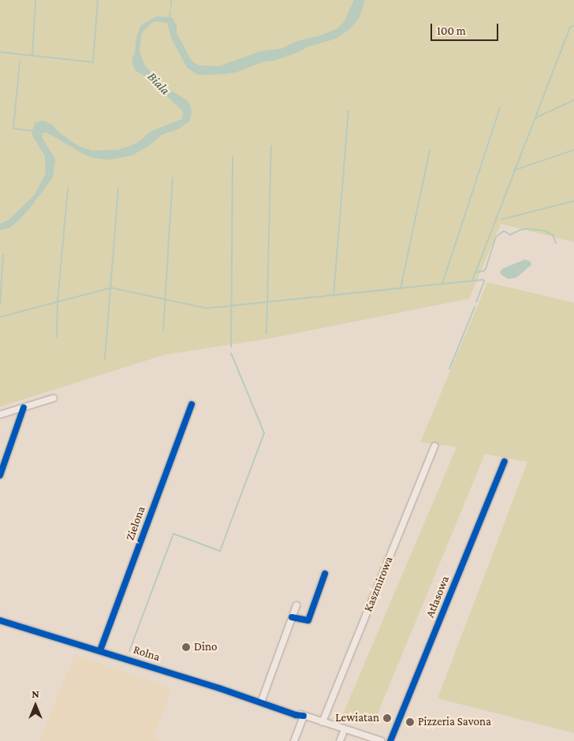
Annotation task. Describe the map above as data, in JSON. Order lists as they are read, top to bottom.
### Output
{
  "streets": {
    "street": [
      "Zielona",
      "Kaszmirowa",
      "Atłasowa",
      "Rolna"
    ]
  },
  "crossings": [
    ["Zielona", "Rolna"],
    ["Kaszmirowa", "Rolna"]
  ],
  "water": ["Biala"],
  "places": ["Dino", "Lewiatan", "Pizzeria Savona"],
  "scale_bar": "100 m",
  "north": "top"
}
